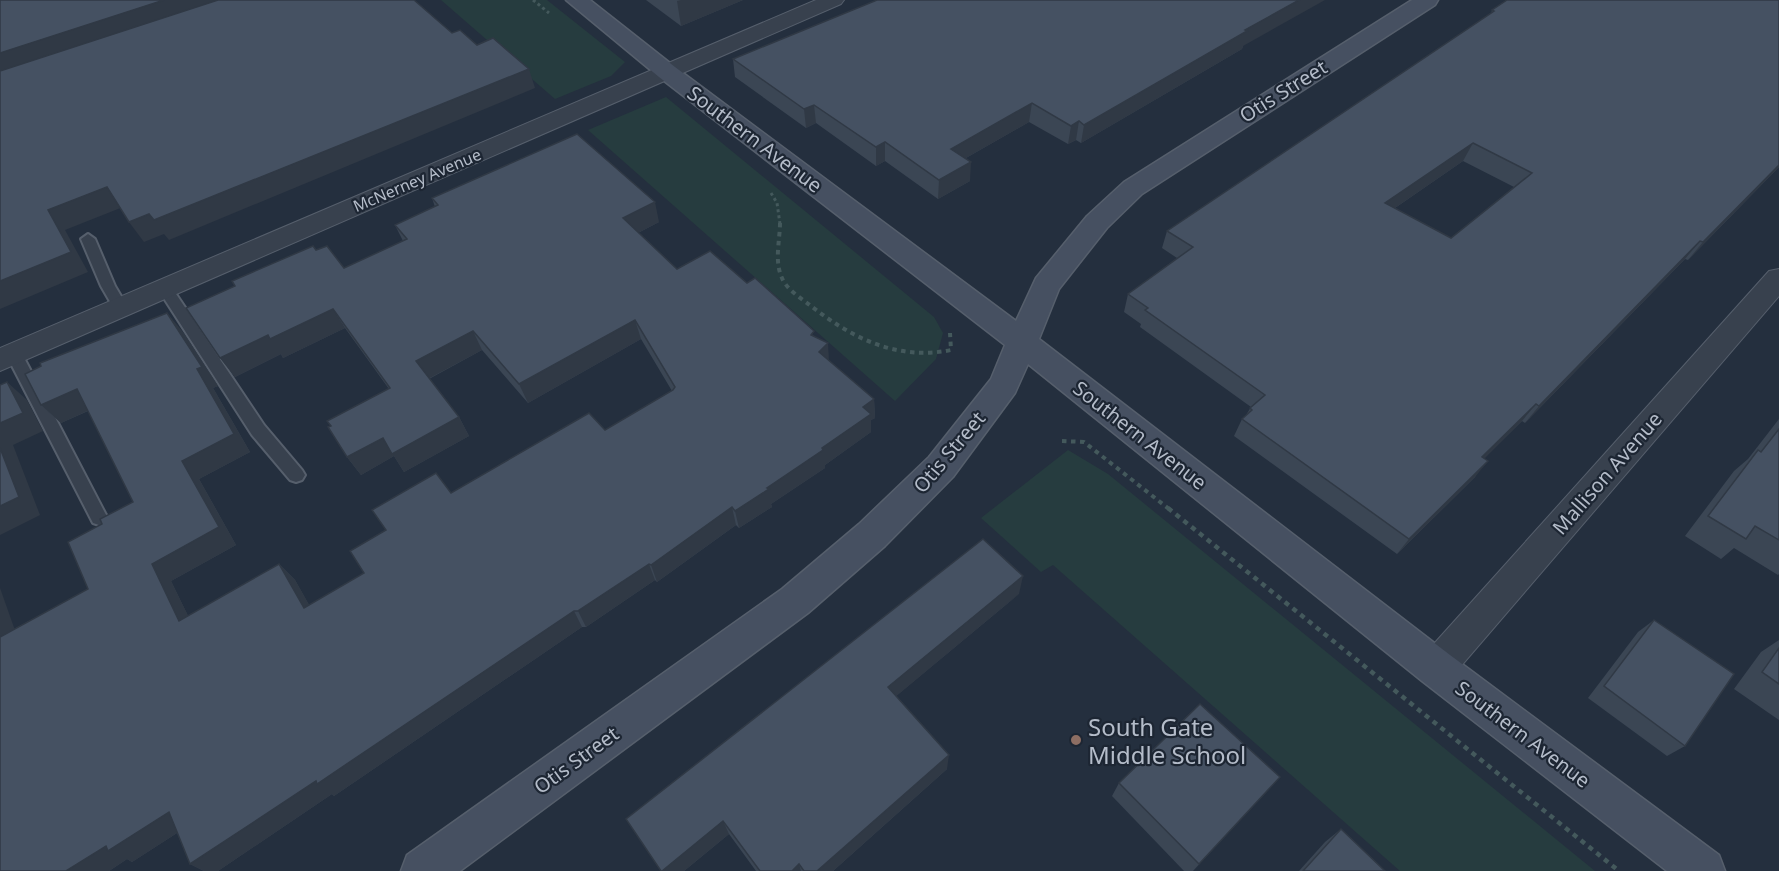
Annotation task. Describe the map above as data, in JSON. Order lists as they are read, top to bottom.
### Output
{
  "streets": {
    "main road": ["Otis Street", "Southern Avenue"],
    "street": ["McNerney Avenue", "Mallison Avenue"]
  },
  "crossings": [
    ["Otis Street", "Southern Avenue"],
    ["Southern Avenue", "McNerney Avenue"],
    ["Southern Avenue", "Mallison Avenue"]
  ],
  "places": ["South Gate Middle School"]
}
